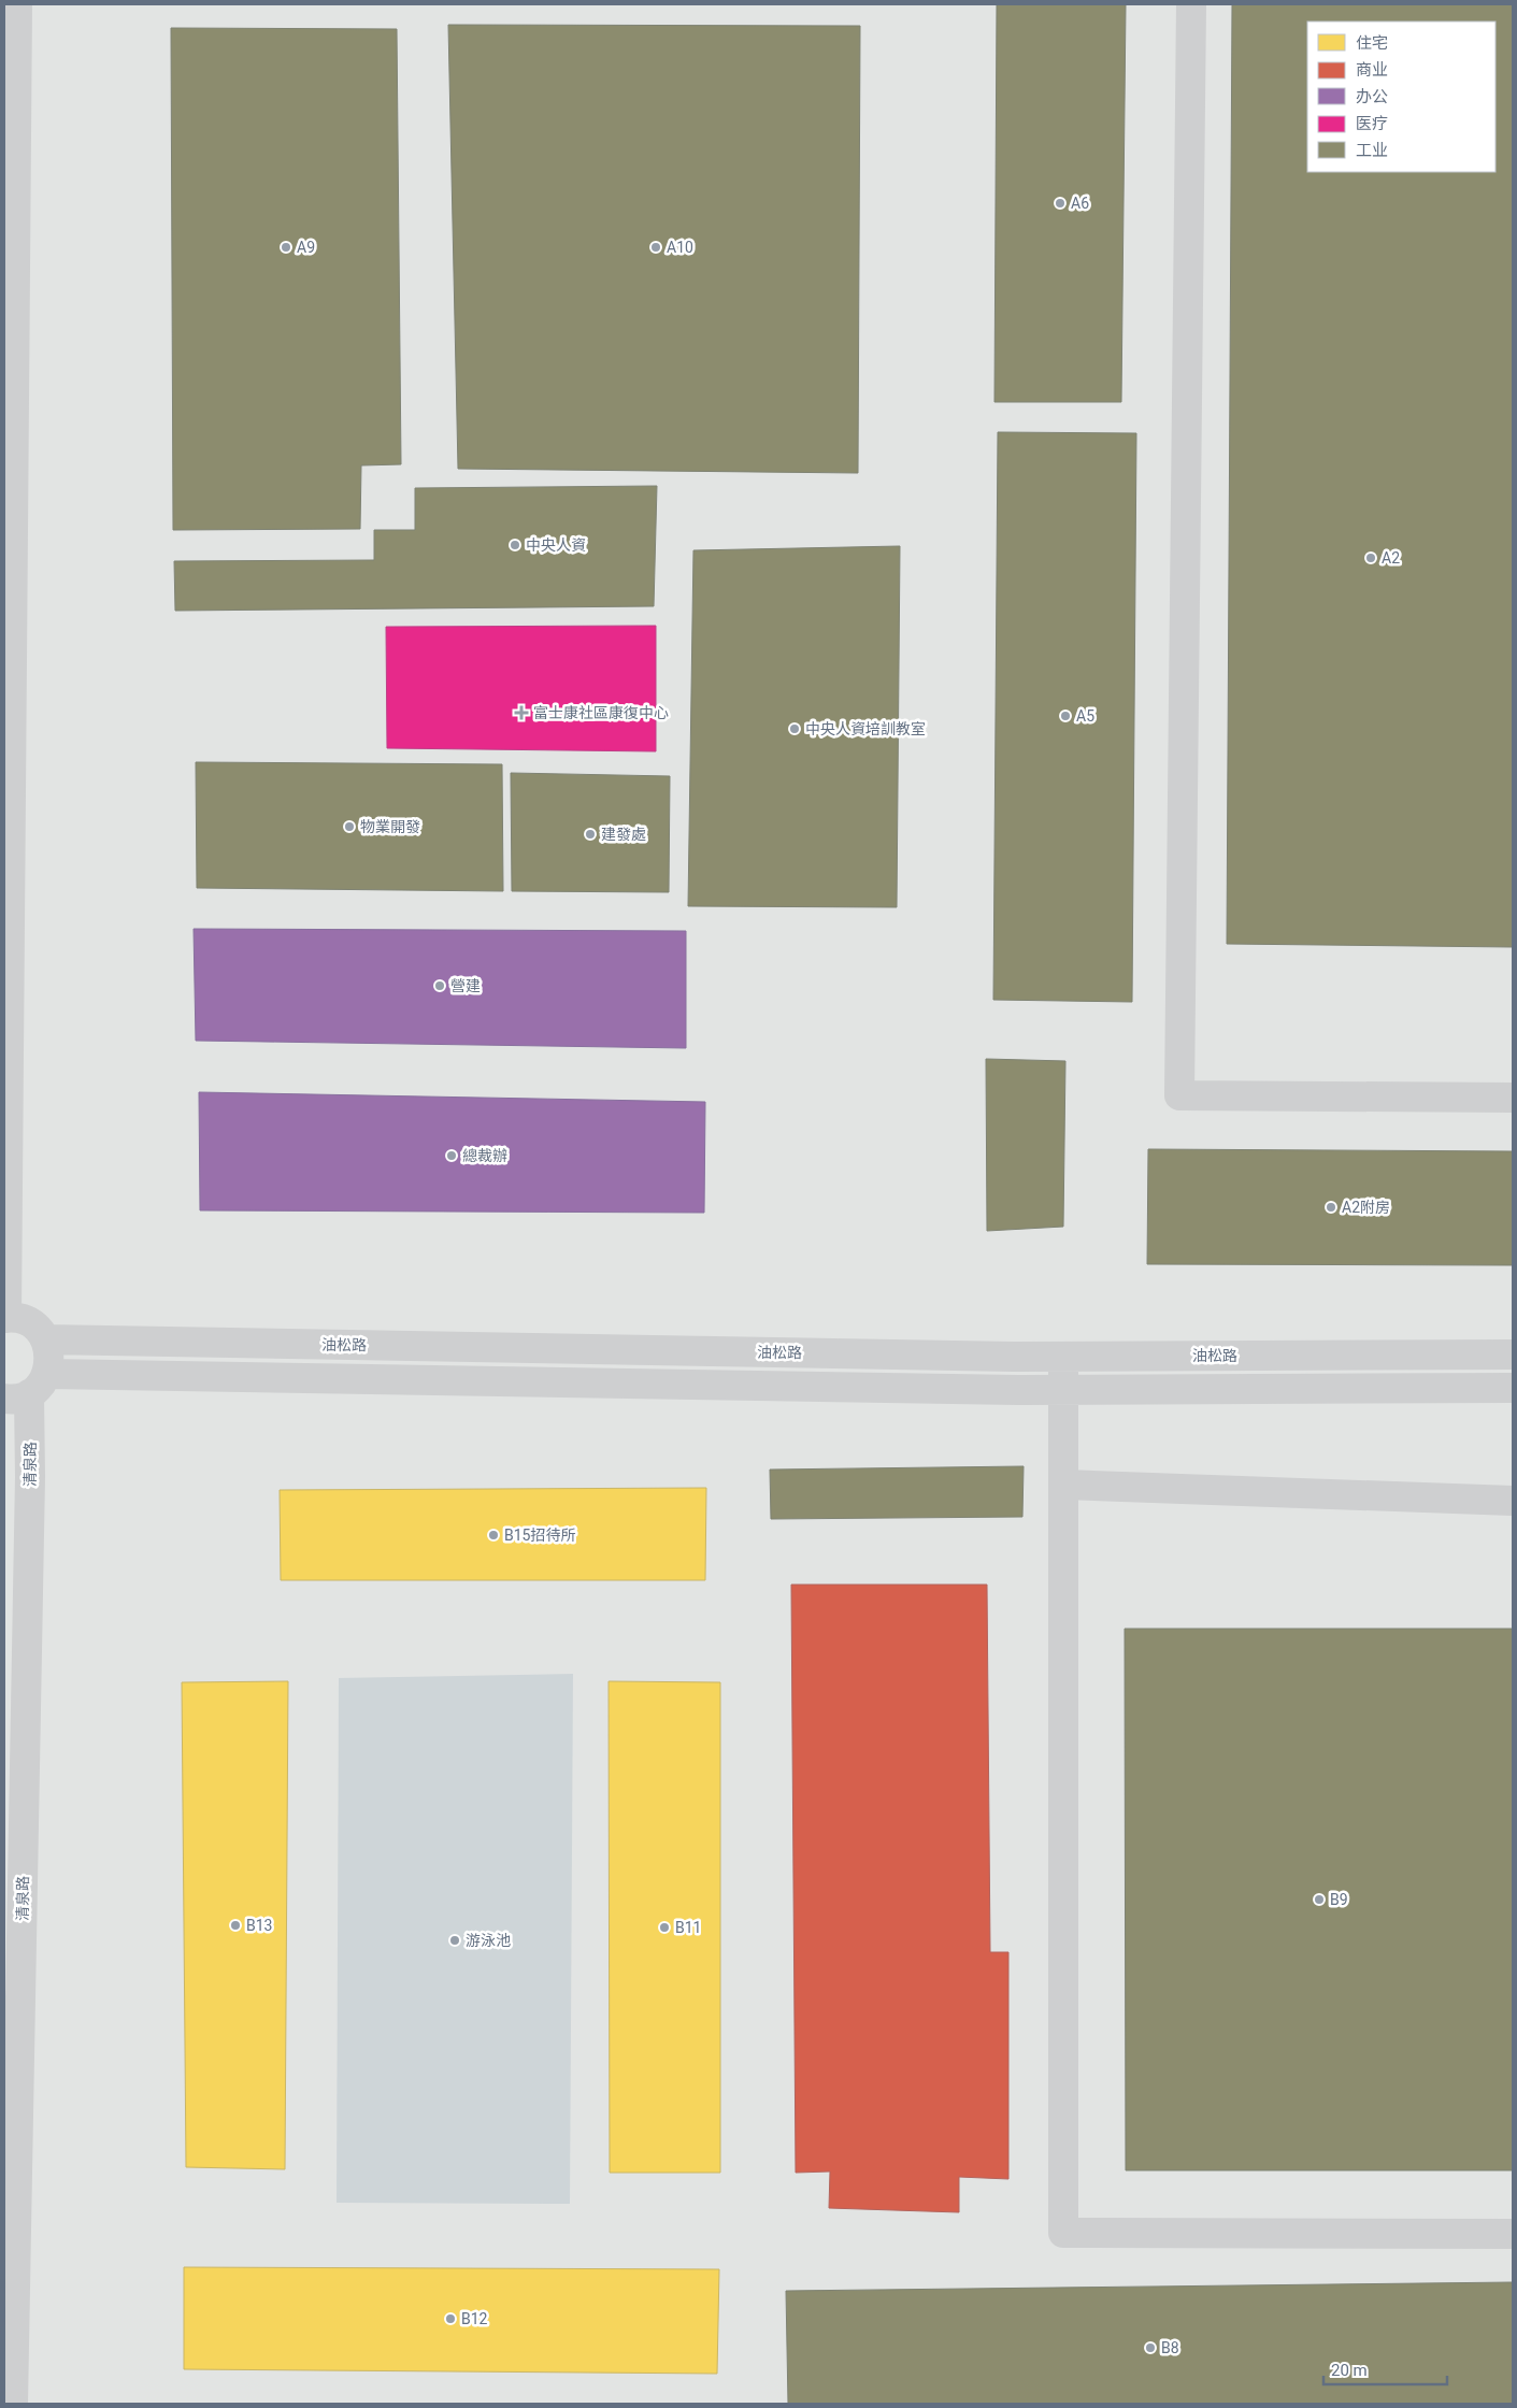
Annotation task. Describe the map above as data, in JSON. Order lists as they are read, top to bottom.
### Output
{
  "streets": {
    "street": ["油松路", "清泉路"]
  },
  "places": {
    "other": [
      "A6",
      "A9",
      "A10",
      "中央人資",
      "A2",
      "A5",
      "中央人資培訓教室",
      "物業開發",
      "建發處",
      "營建",
      "總裁辦",
      "A2附房",
      "B15招待所",
      "B9",
      "B13",
      "B11",
      "游泳池",
      "B12",
      "B8"
    ],
    "health": ["富士康社區康復中心"]
  },
  "legend": [
    "住宅",
    "商业",
    "办公",
    "医疗",
    "工业"
  ],
  "scale_bar": "20 m"
}
